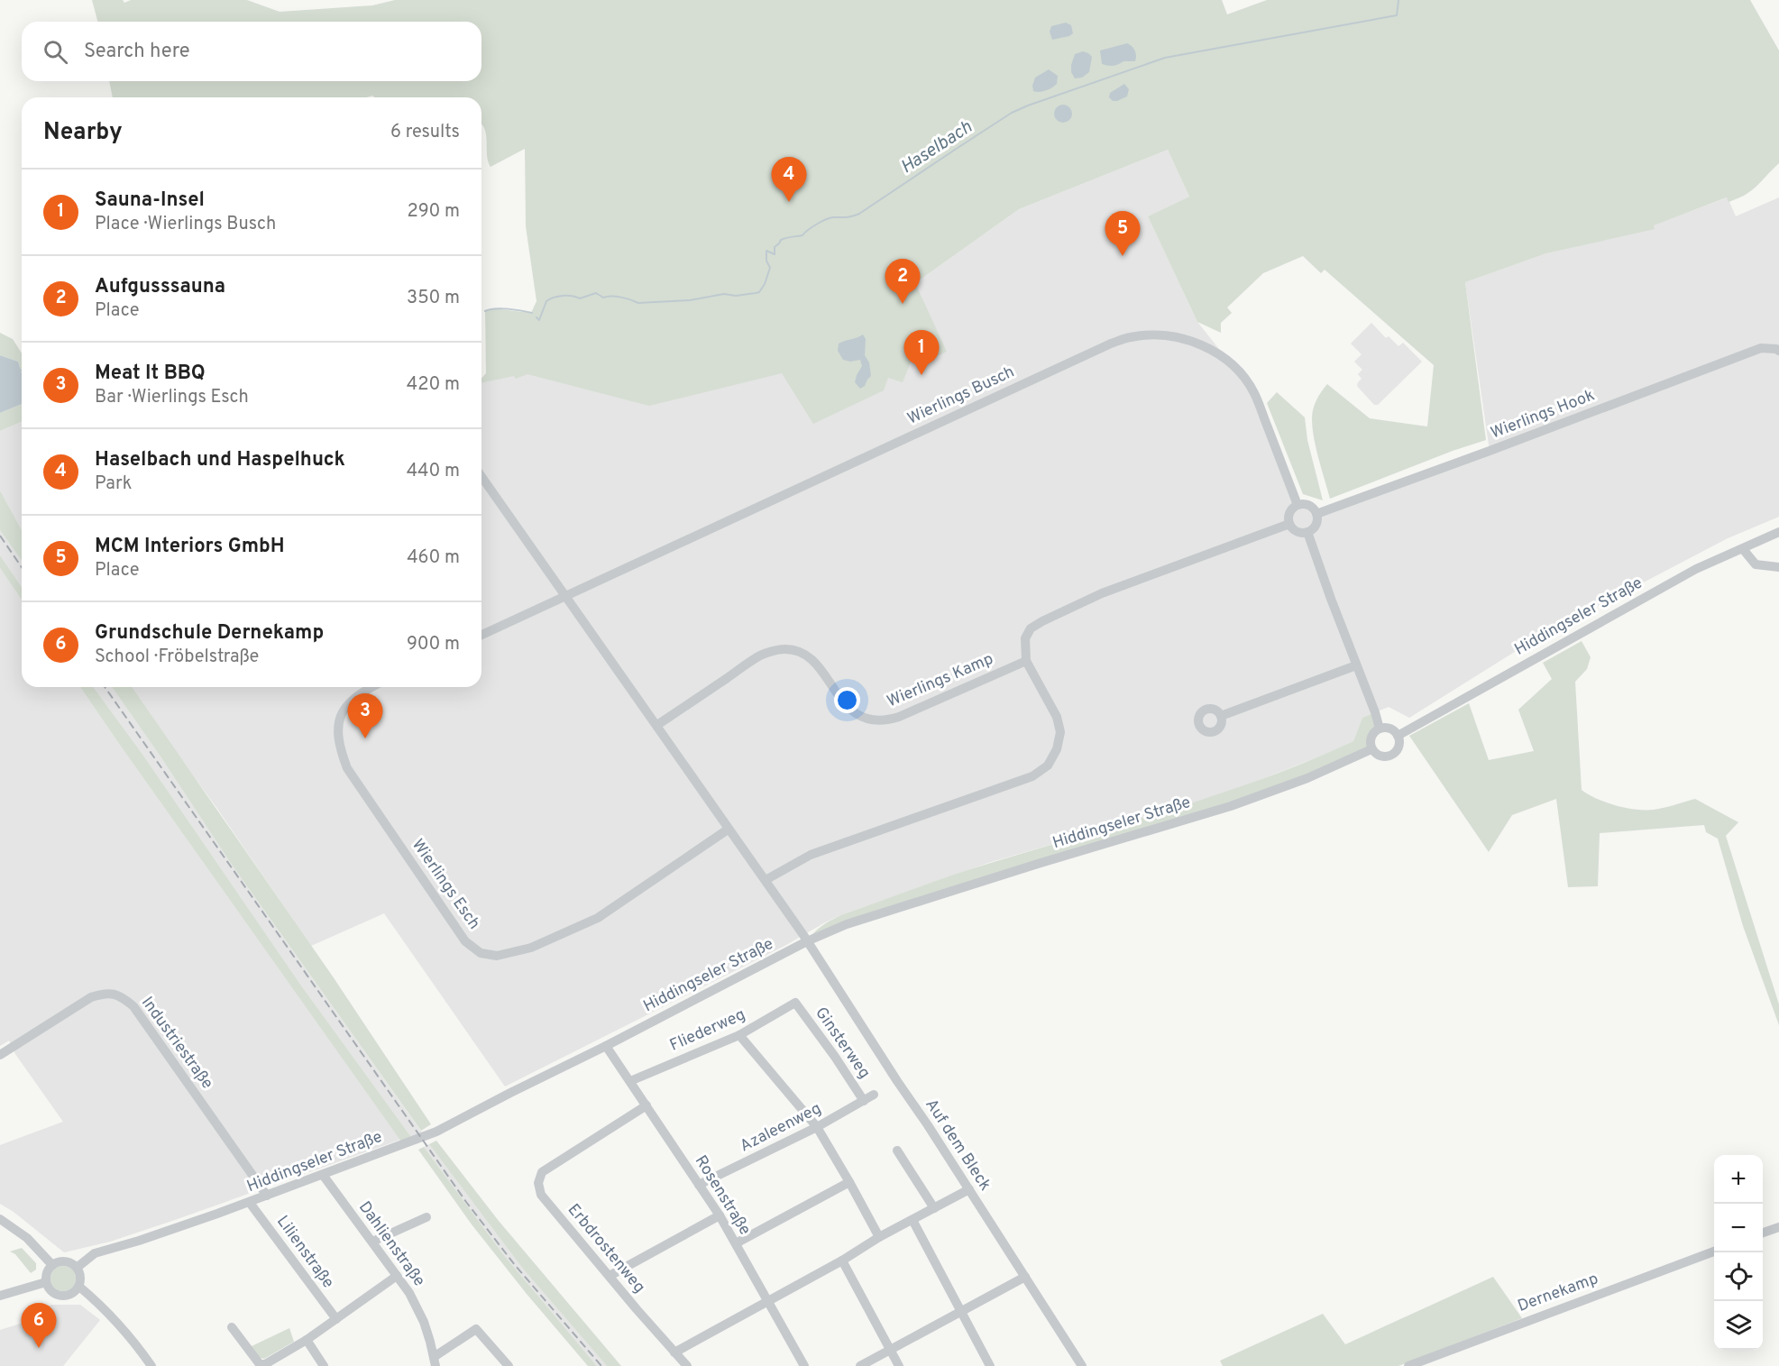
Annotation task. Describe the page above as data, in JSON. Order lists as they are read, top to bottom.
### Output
{
  "streets": {
    "street": [
      "Wierlings Busch",
      "Wierlings Hook",
      "Hiddingseler Straße",
      "Wierlings Kamp",
      "Wierlings Esch",
      "Fliederweg",
      "Industriestraße",
      "Ginsterweg",
      "Azaleenweg",
      "Auf dem Bleck",
      "Rosenstraße",
      "Dahlienstraße",
      "Erbdrostenweg",
      "Lilienstraße",
      "Dernekamp"
    ]
  },
  "crossings": [
    ["Wierlings Busch", "Wierlings Hook"],
    ["Hiddingseler Straße", "Industriestraße"],
    ["Hiddingseler Straße", "Auf dem Bleck"],
    ["Hiddingseler Straße", "Rosenstraße"],
    ["Hiddingseler Straße", "Dahlienstraße"],
    ["Hiddingseler Straße", "Lilienstraße"],
    ["Fliederweg", "Ginsterweg"],
    ["Fliederweg", "Rosenstraße"],
    ["Ginsterweg", "Azaleenweg"],
    ["Azaleenweg", "Rosenstraße"],
    ["Rosenstraße", "Erbdrostenweg"]
  ],
  "water": ["Haselbach"],
  "page": {
    "search": "Search here",
    "heading": ["Nearby", "6 results"],
    "pins": [
      "4",
      "5",
      "2",
      "1",
      "3",
      "6"
    ],
    "list": [
      {
        "mark": "1",
        "name": "Sauna-Insel",
        "note": "Place · Wierlings Busch",
        "value": "290 m"
      },
      {
        "mark": "2",
        "name": "Aufgusssauna",
        "note": "Place",
        "value": "350 m"
      },
      {
        "mark": "3",
        "name": "Meat It BBQ",
        "note": "Bar · Wierlings Esch",
        "value": "420 m"
      },
      {
        "mark": "4",
        "name": "Haselbach und Haspelhuck",
        "note": "Park",
        "value": "440 m"
      },
      {
        "mark": "5",
        "name": "MCM Interiors GmbH",
        "note": "Place",
        "value": "460 m"
      },
      {
        "mark": "6",
        "name": "Grundschule Dernekamp",
        "note": "School · Fröbelstraße",
        "value": "900 m"
      }
    ],
    "map_buttons": ["+", "−"]
  }
}
